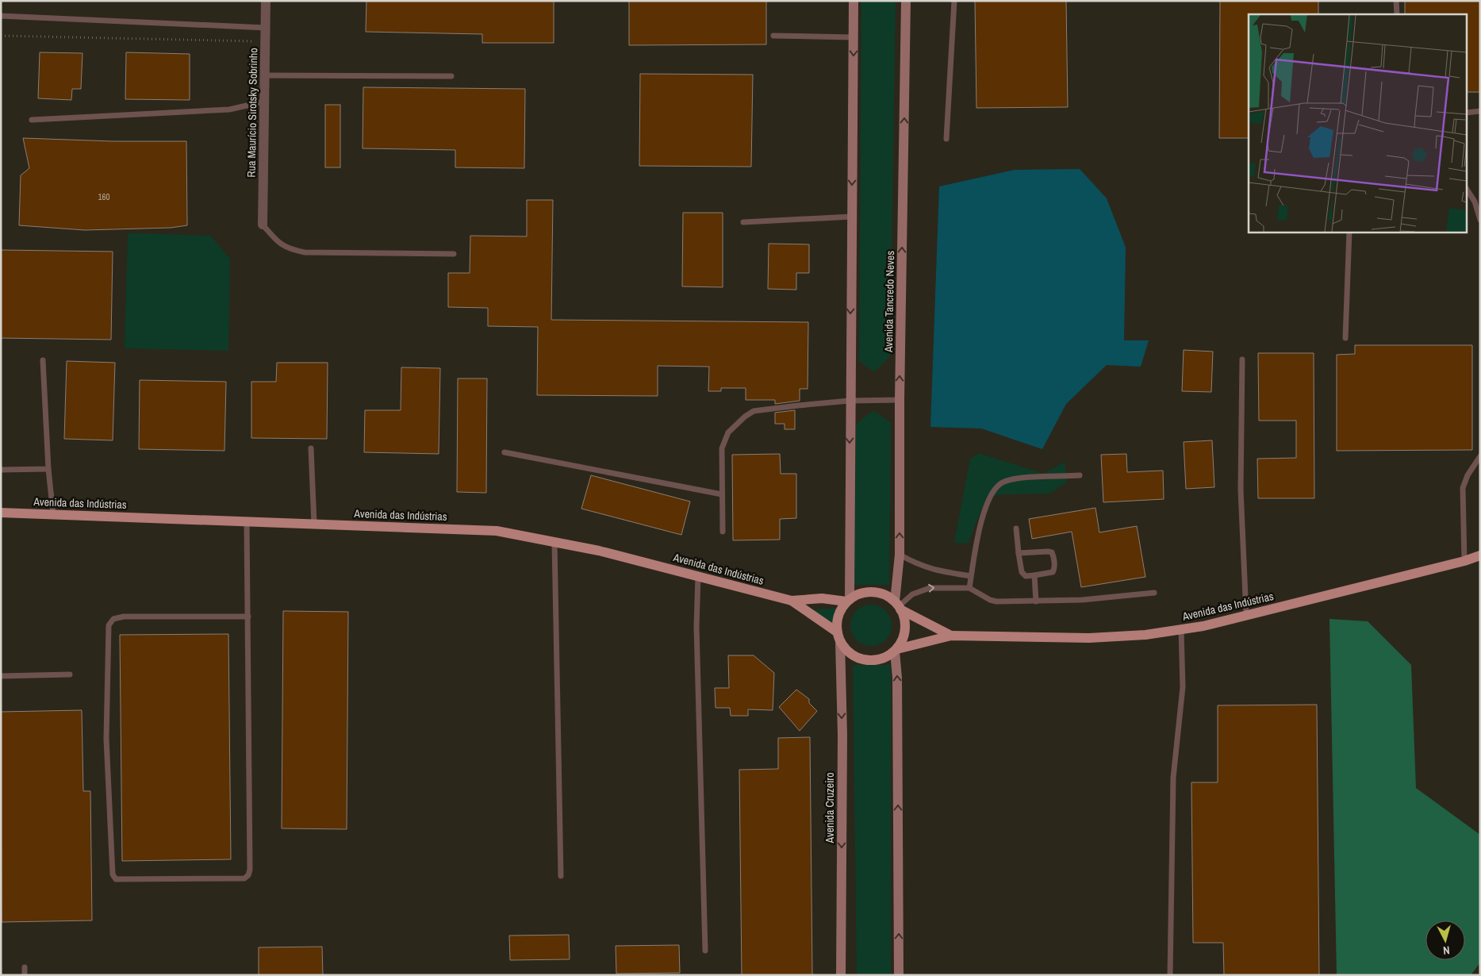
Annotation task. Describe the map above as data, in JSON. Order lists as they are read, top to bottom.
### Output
{
  "streets": {
    "main road": ["Avenida Tancredo Neves", "Avenida das Indústrias", "Avenida Cruzeiro"],
    "street": ["Rua Maurício Sirotsky Sobrinho"]
  },
  "crossings": [
    ["Avenida Tancredo Neves", "Avenida Cruzeiro"]
  ],
  "house_numbers": ["160"],
  "north": "bottom"
}
